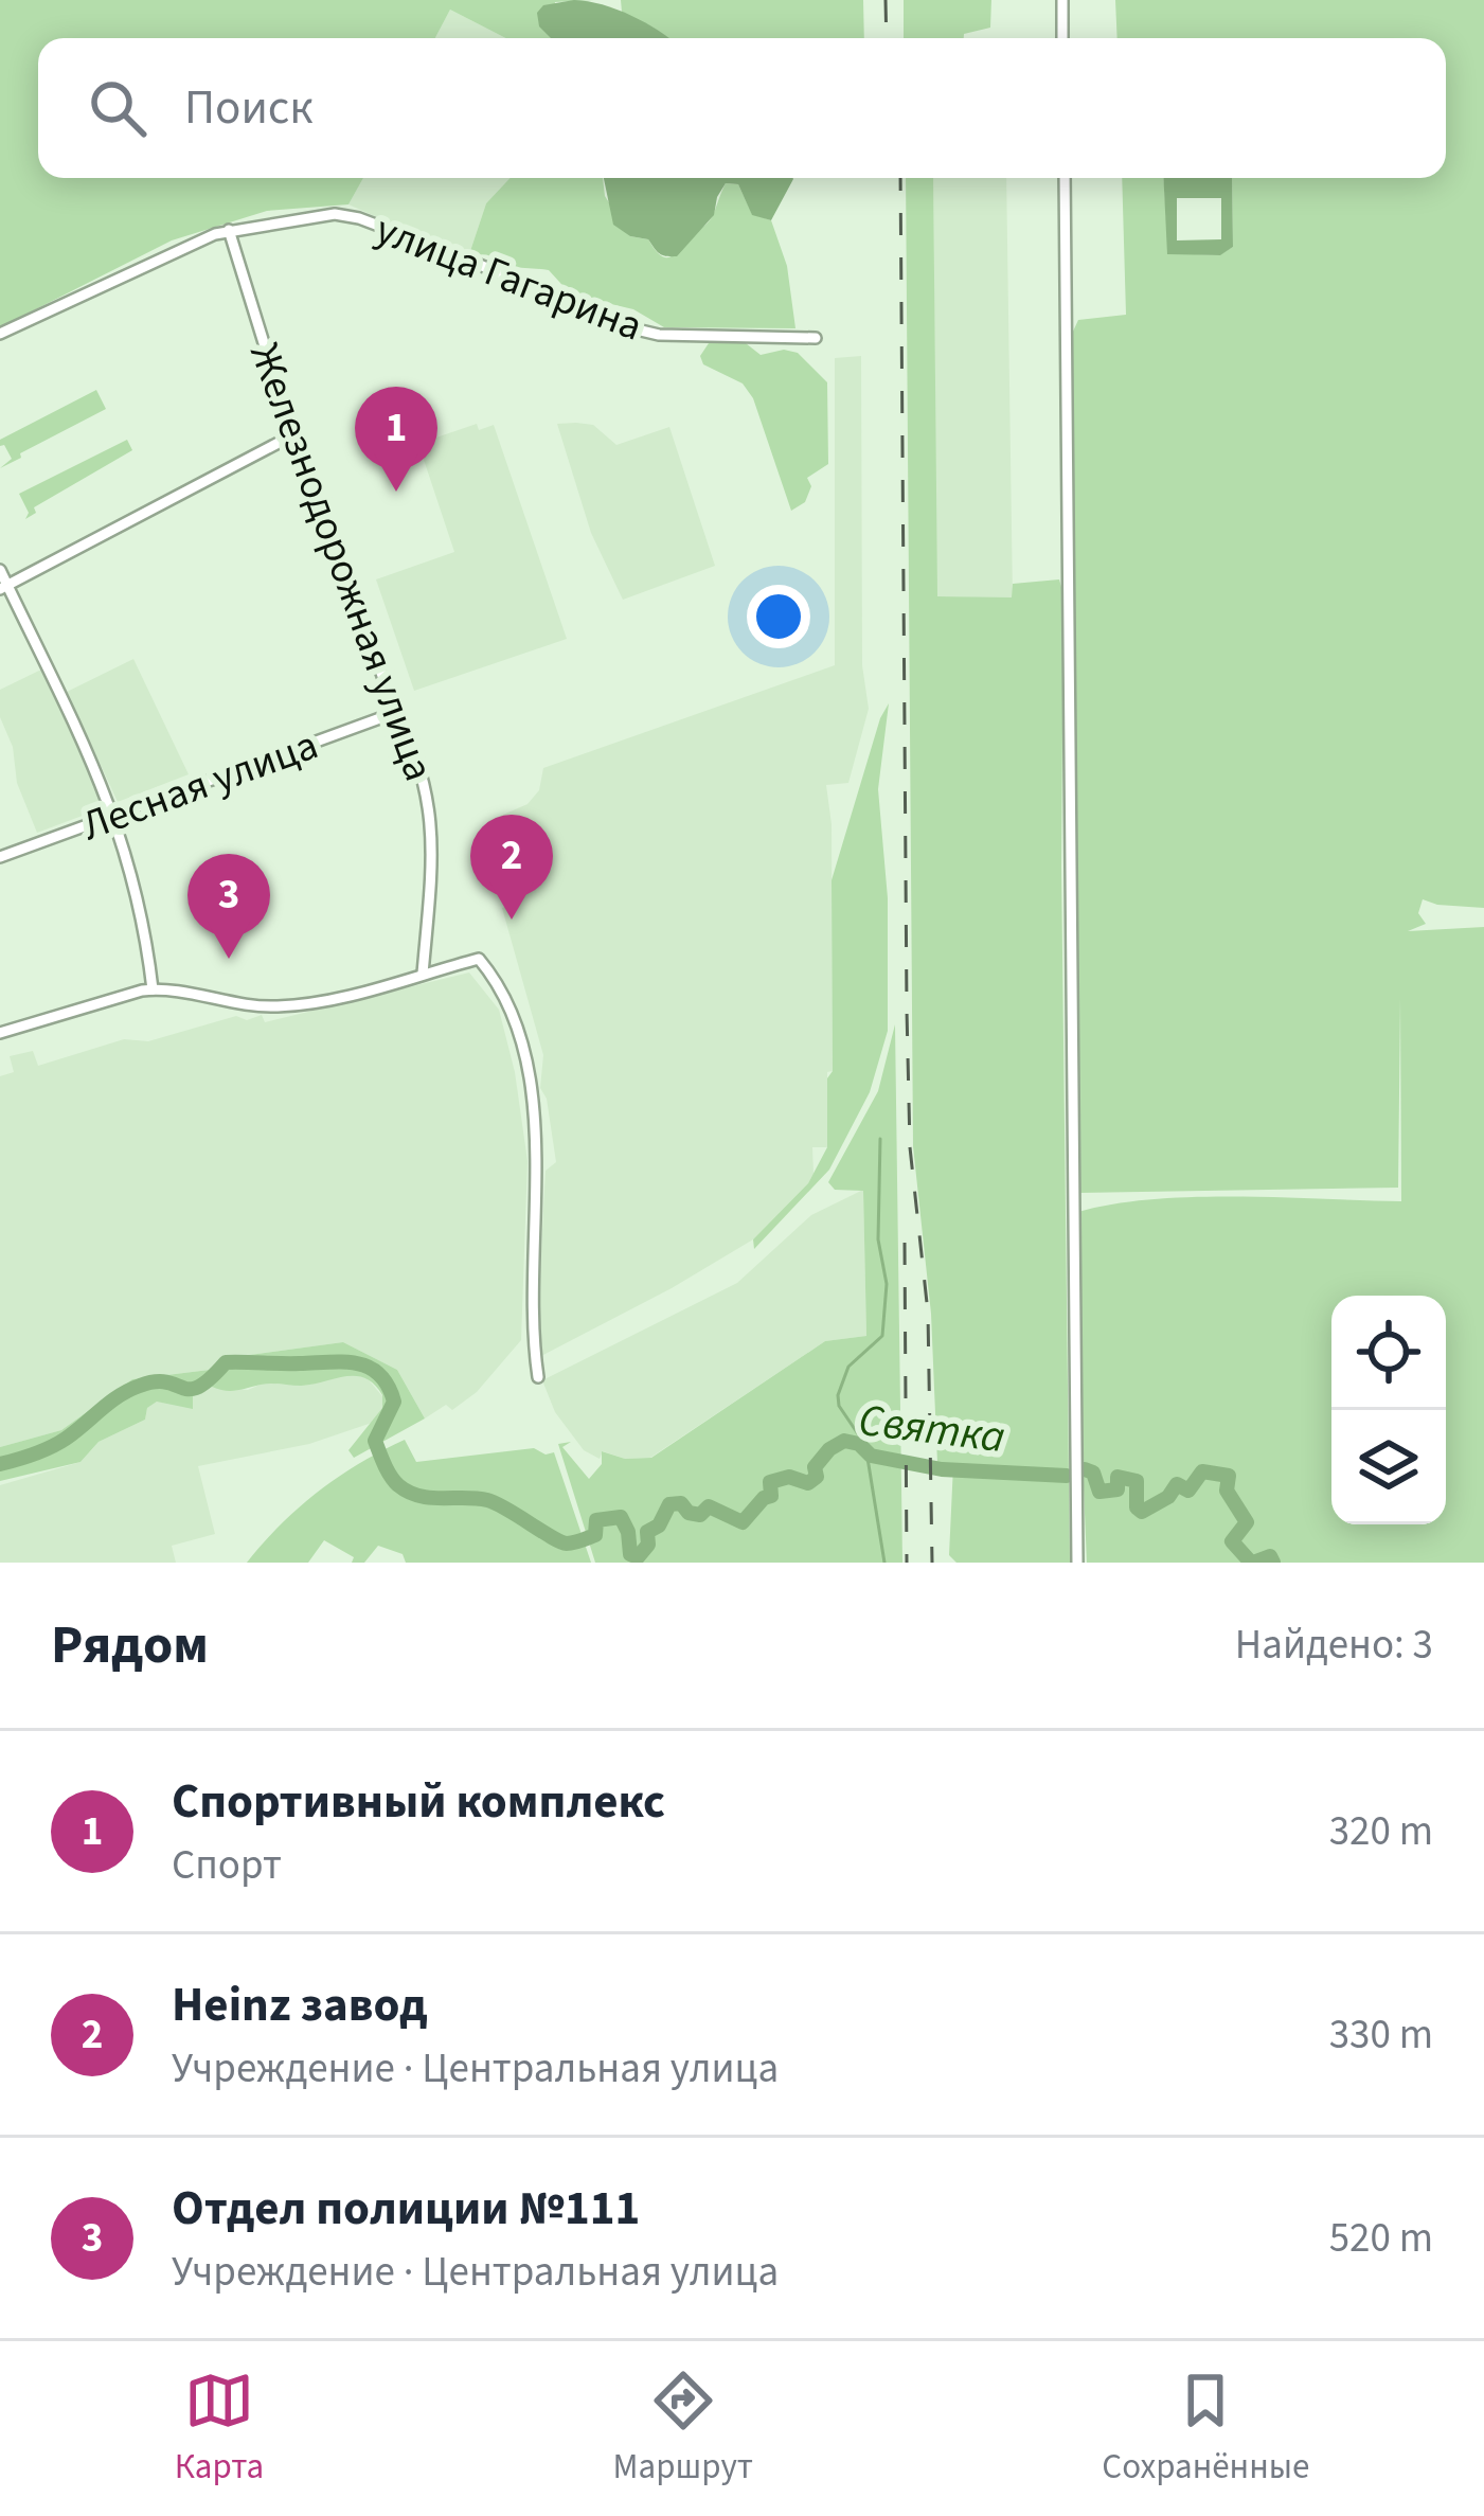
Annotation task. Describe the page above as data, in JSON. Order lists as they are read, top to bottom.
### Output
{
  "streets": {
    "street": ["улица Гагарина", "Железнодорожная улица", "Лесная улица"]
  },
  "crossings": [
    ["улица Гагарина", "Железнодорожная улица"],
    ["Железнодорожная улица", "Лесная улица"]
  ],
  "water": ["Святка"],
  "page": {
    "search": "Поиск",
    "pins": ["1", "2", "3"],
    "heading": ["Рядом", "Найдено: 3"],
    "list": [
      {
        "mark": "1",
        "name": "Спортивный комплекс",
        "note": "Спорт",
        "value": "320 m"
      },
      {
        "mark": "2",
        "name": "Heinz завод",
        "note": "Учреждение · Центральная улица",
        "value": "330 m"
      },
      {
        "mark": "3",
        "name": "Отдел полиции №111",
        "note": "Учреждение · Центральная улица",
        "value": "520 m"
      }
    ],
    "nav": ["Карта", "Маршрут", "Сохранённые"]
  }
}
